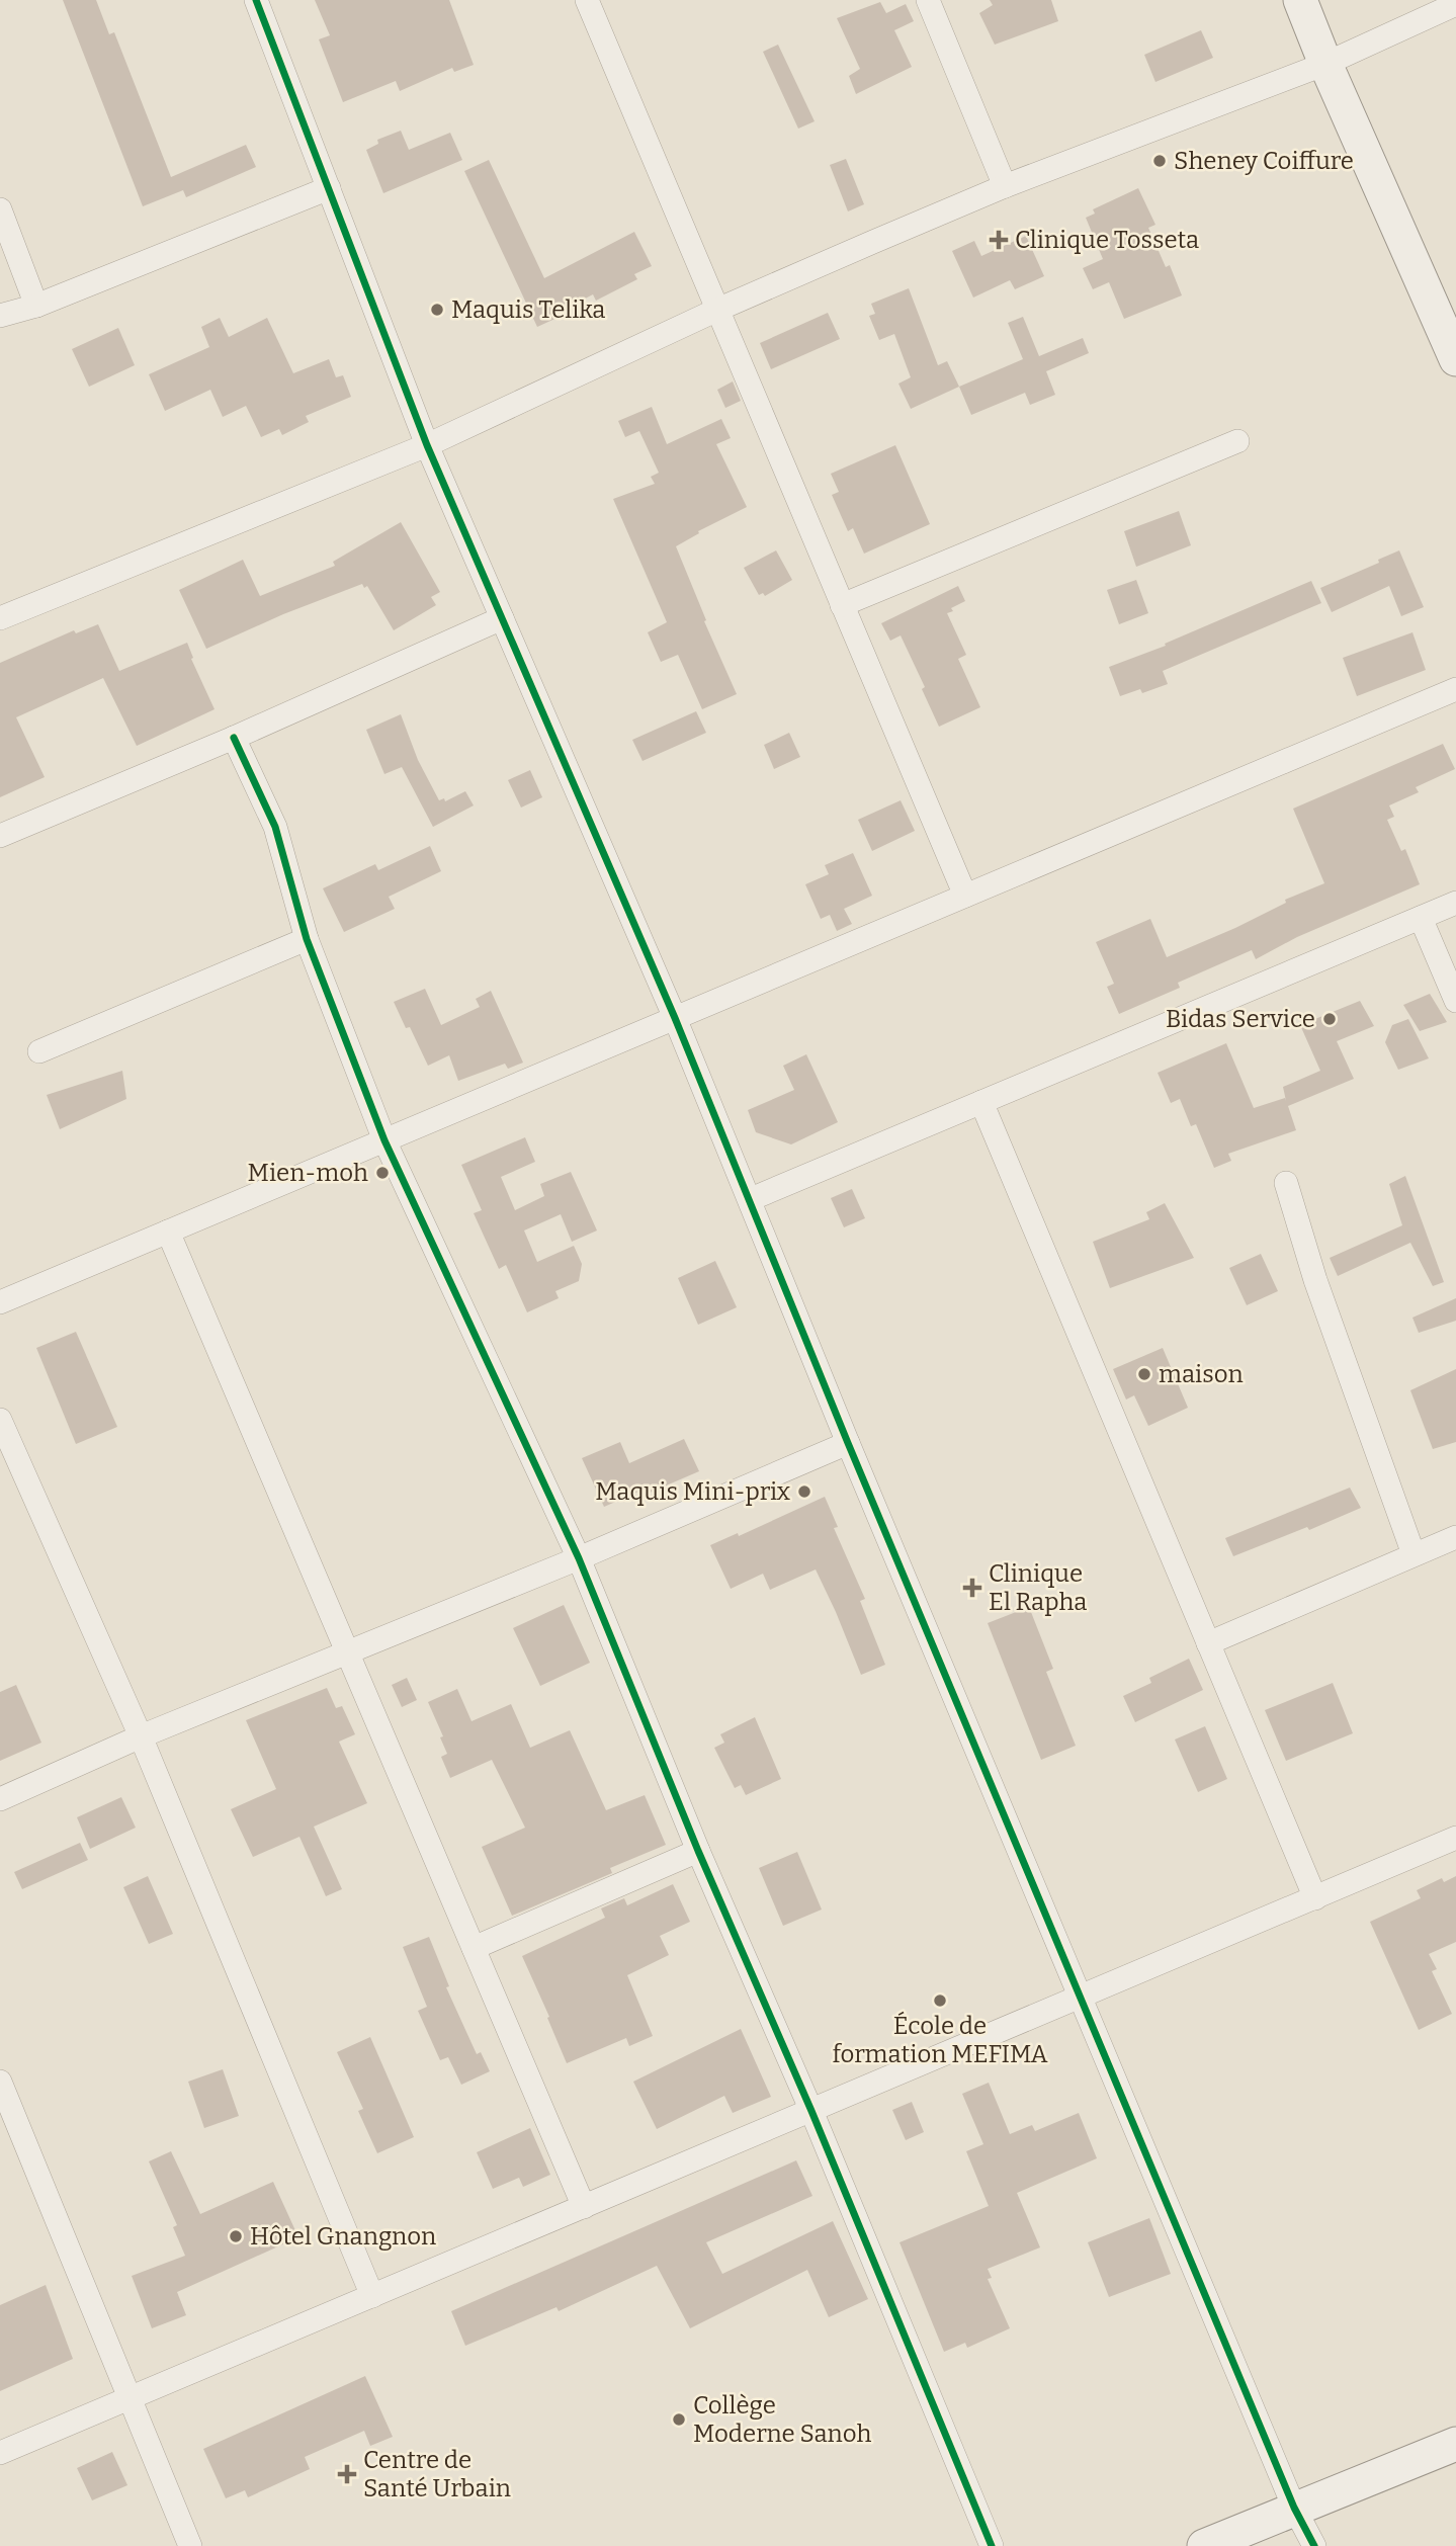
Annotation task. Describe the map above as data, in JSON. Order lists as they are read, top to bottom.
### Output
{
  "places": {
    "other": [
      "Sheney Coiffure",
      "Maquis Telika",
      "Bidas Service",
      "Mien-moh",
      "maison",
      "Maquis Mini-prix",
      "École de formation MEFIMA",
      "Hôtel Gnangnon",
      "Collège Moderne Sanoh"
    ],
    "health": ["Clinique Tosseta", "Clinique El Rapha", "Centre de Santé Urbain"]
  }
}
